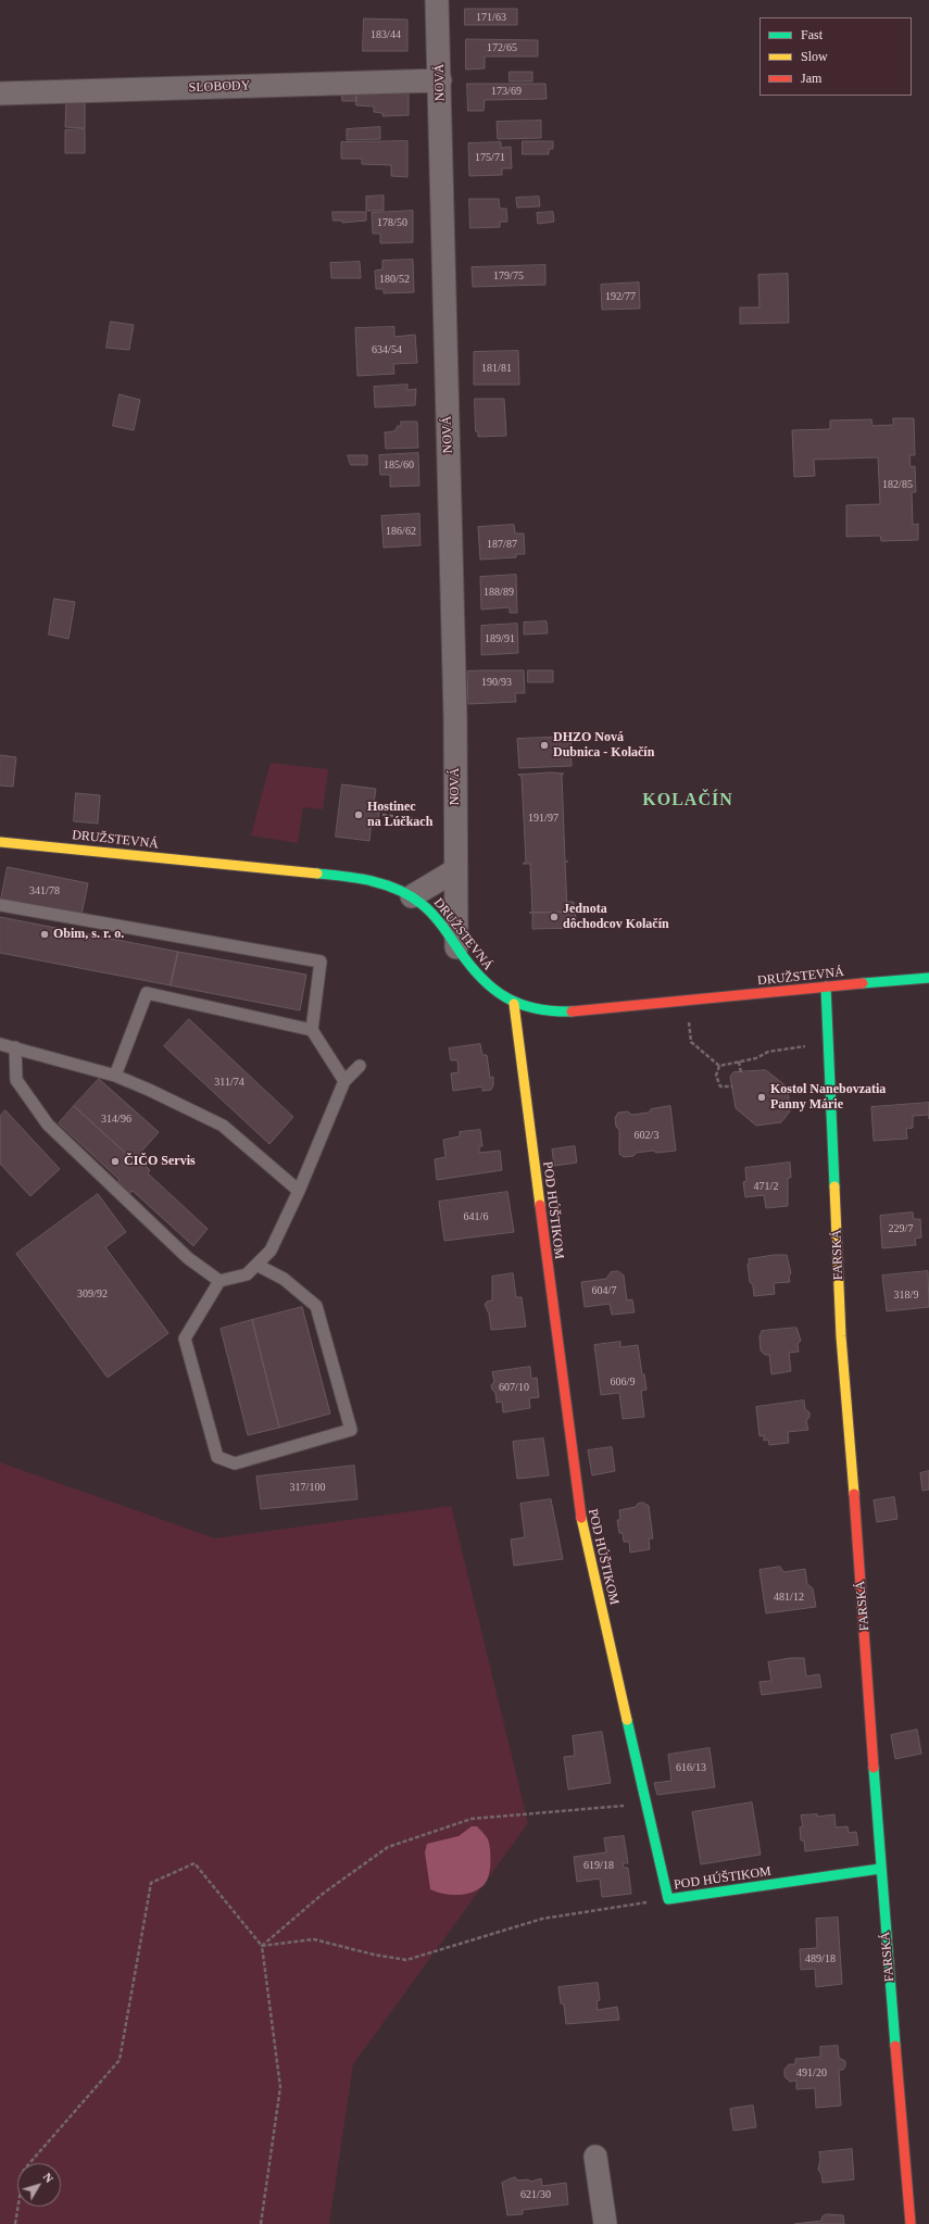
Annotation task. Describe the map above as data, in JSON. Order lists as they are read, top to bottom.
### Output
{
  "streets": {
    "street": [
      "NOVÁ",
      "SLOBODY",
      "DRUŽSTEVNÁ",
      "POD HÚŠTIKOM",
      "FARSKÁ"
    ]
  },
  "crossings": [
    ["NOVÁ", "SLOBODY"],
    ["NOVÁ", "DRUŽSTEVNÁ"],
    ["DRUŽSTEVNÁ", "POD HÚŠTIKOM"],
    ["DRUŽSTEVNÁ", "FARSKÁ"],
    ["POD HÚŠTIKOM", "FARSKÁ"]
  ],
  "districts": ["KOLAČÍN"],
  "places": [
    "DHZO Nová Dubnica - Kolačín",
    "Hostinec na Lúčkach",
    "Jednota dôchodcov Kolačín",
    "Obim, s. r. o.",
    "Kostol Nanebovzatia Panny Márie",
    "ČIČO Servis"
  ],
  "house_numbers": [
    "171/63",
    "183/44",
    "172/65",
    "173/69",
    "175/71",
    "178/50",
    "179/75",
    "180/52",
    "192/77",
    "634/54",
    "181/81",
    "185/60",
    "182/85",
    "186/62",
    "187/87",
    "188/89",
    "189/91",
    "190/93",
    "191/97",
    "341/78",
    "311/74",
    "314/96",
    "602/3",
    "471/2",
    "641/6",
    "229/7",
    "604/7",
    "309/92",
    "318/9",
    "606/9",
    "607/10",
    "317/100",
    "481/12",
    "616/13",
    "619/18",
    "489/18",
    "491/20",
    "621/30"
  ],
  "legend": ["Fast", "Slow", "Jam"],
  "north": "top right"
}
